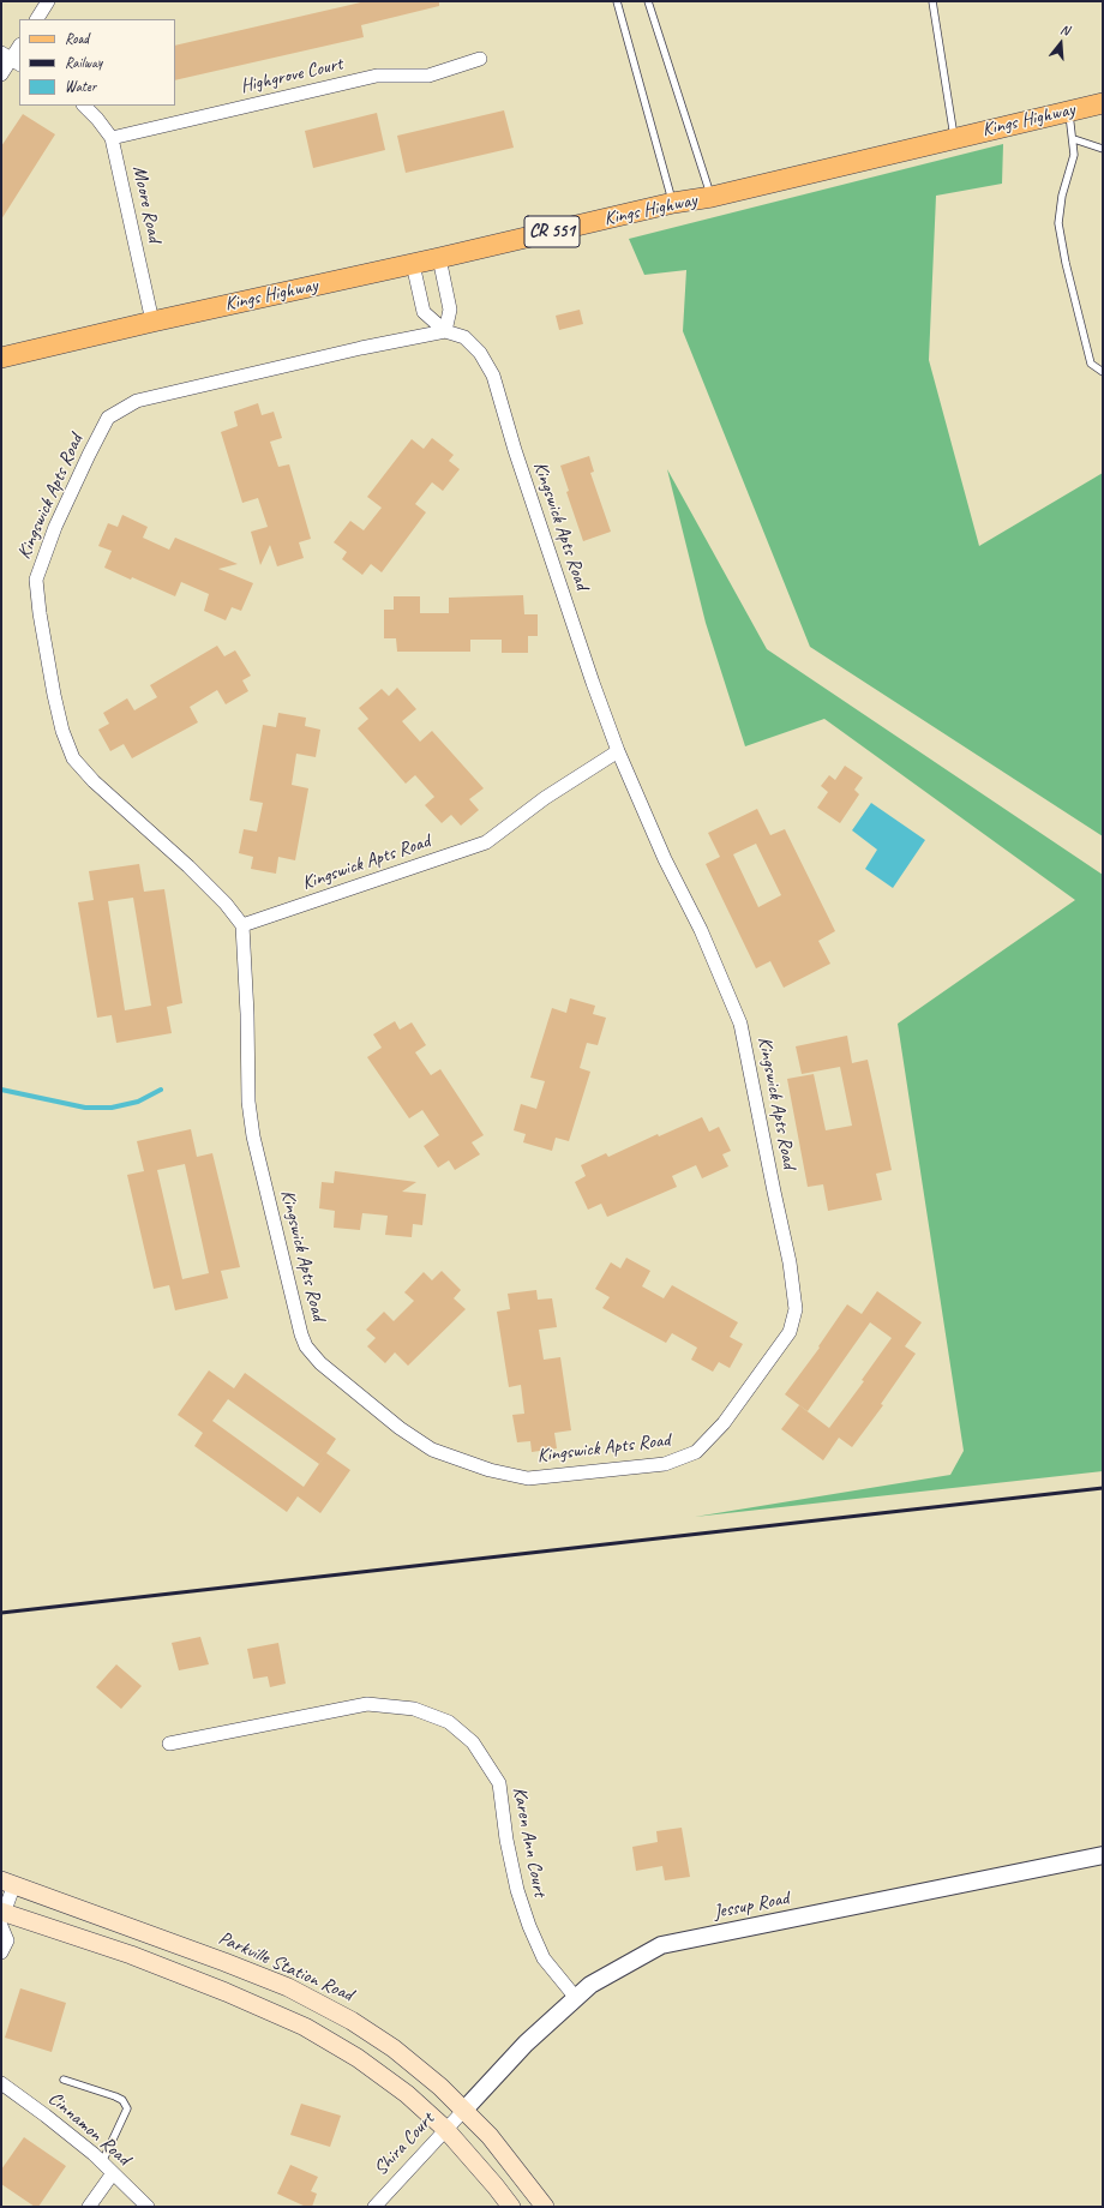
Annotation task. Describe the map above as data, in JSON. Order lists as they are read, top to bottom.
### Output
{
  "streets": {
    "main road": ["Kings Highway", "CR 551", "Parkville Station Road"],
    "street": [
      "Highgrove Court",
      "Moore Road",
      "Kingswick Apts Road",
      "Karen Ann Court",
      "Jessup Road",
      "Cinnamon Road",
      "Shira Court"
    ]
  },
  "crossings": [
    ["Highgrove Court", "Moore Road"],
    ["Kings Highway", "Moore Road"],
    ["Kings Highway", "Kingswick Apts Road"],
    ["Karen Ann Court", "Jessup Road"],
    ["Jessup Road", "Parkville Station Road"],
    ["Jessup Road", "Shira Court"],
    ["Parkville Station Road", "Shira Court"]
  ],
  "legend": ["Road", "Railway", "Water"],
  "north": "top"
}
